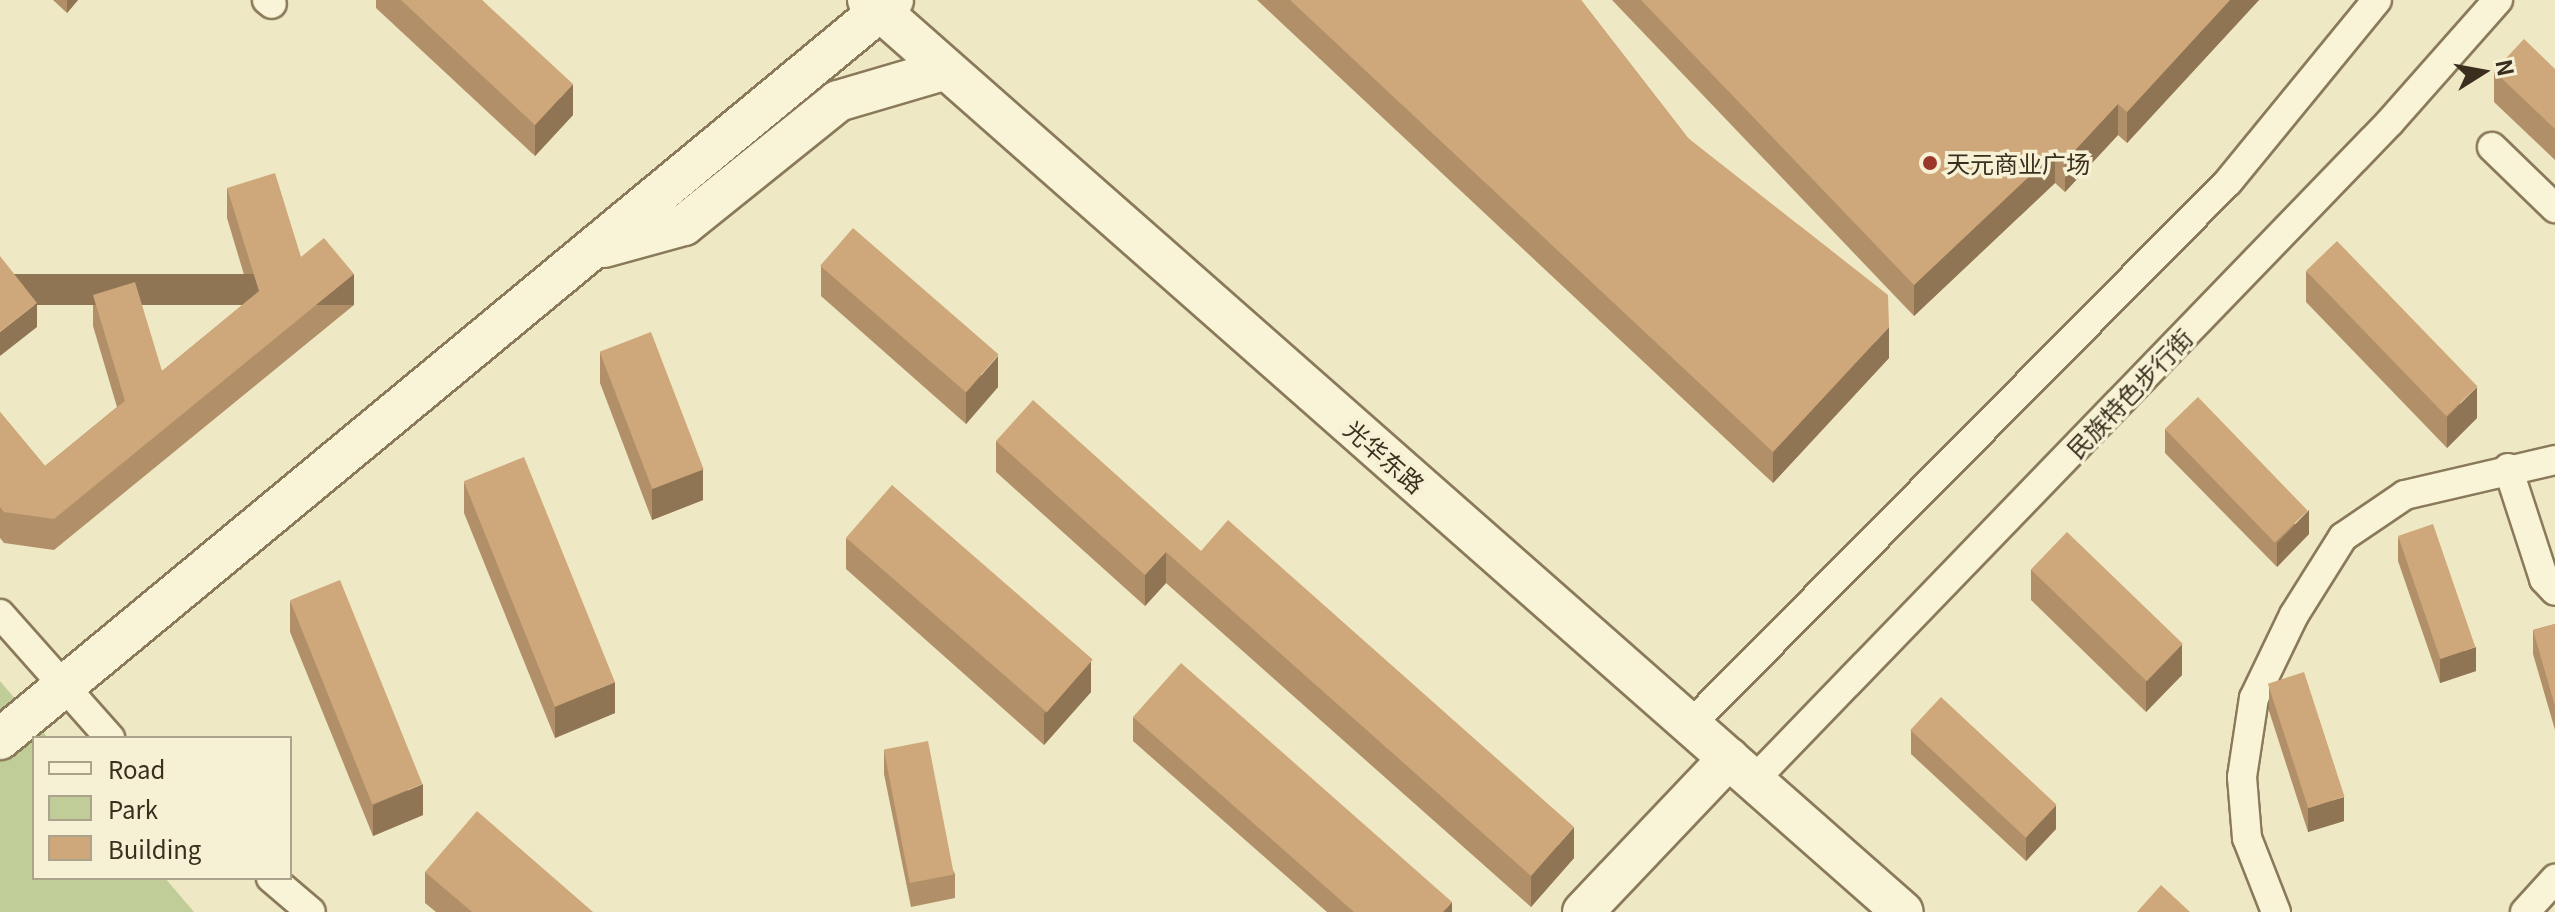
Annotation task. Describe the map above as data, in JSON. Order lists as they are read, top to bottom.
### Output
{
  "streets": {
    "main road": ["光华东路"],
    "street": ["民族特色步行街"]
  },
  "crossings": [
    ["民族特色步行街", "光华东路"]
  ],
  "places": ["天元商业广场"],
  "legend": ["Road", "Park", "Building"],
  "north": "right"
}
